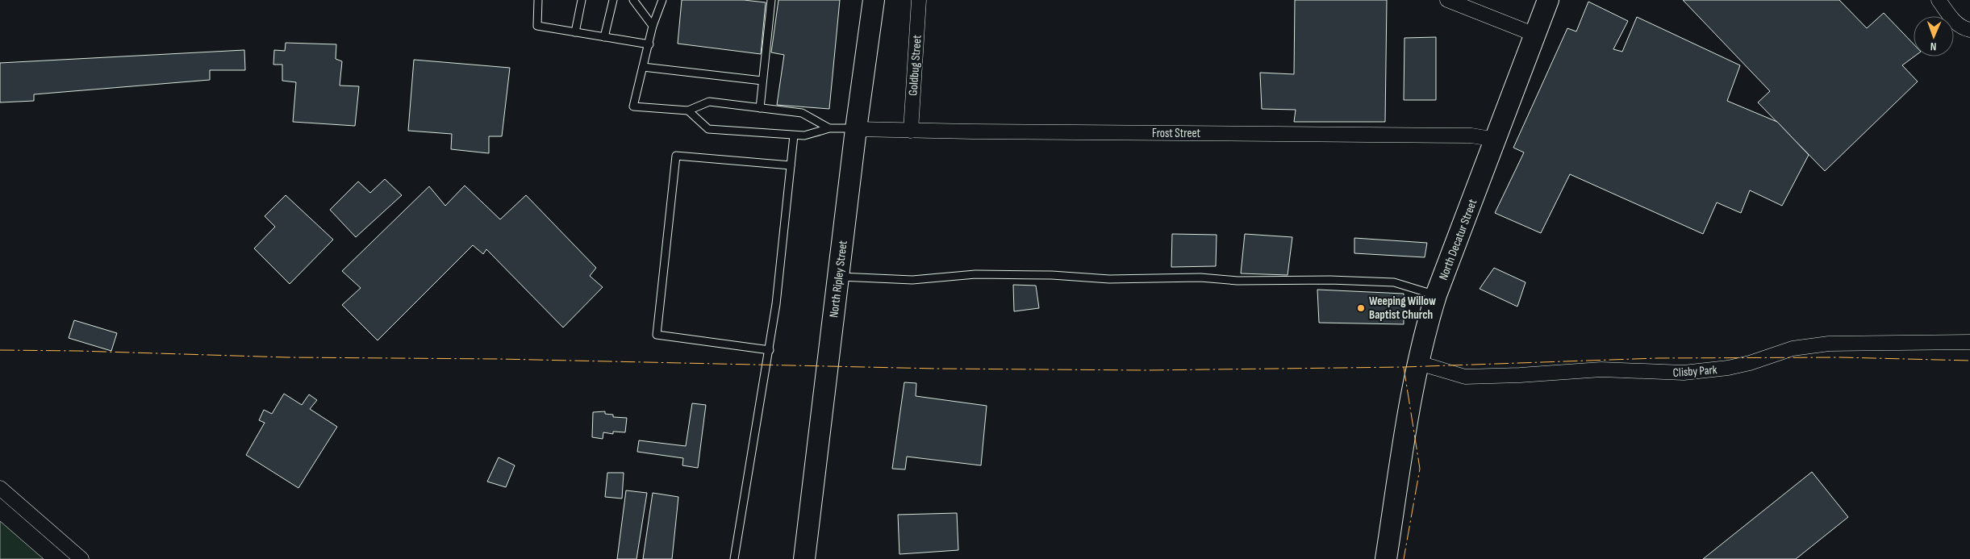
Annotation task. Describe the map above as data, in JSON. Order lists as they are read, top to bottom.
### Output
{
  "streets": {
    "street": [
      "Goldbug Street",
      "Frost Street",
      "North Decatur Street",
      "North Ripley Street",
      "Clisby Park"
    ]
  },
  "crossings": [
    ["Goldbug Street", "Frost Street"],
    ["Frost Street", "North Decatur Street"],
    ["Frost Street", "North Ripley Street"],
    ["North Decatur Street", "Clisby Park"]
  ],
  "places": ["Weeping Willow Baptist Church"],
  "north": "bottom"
}
